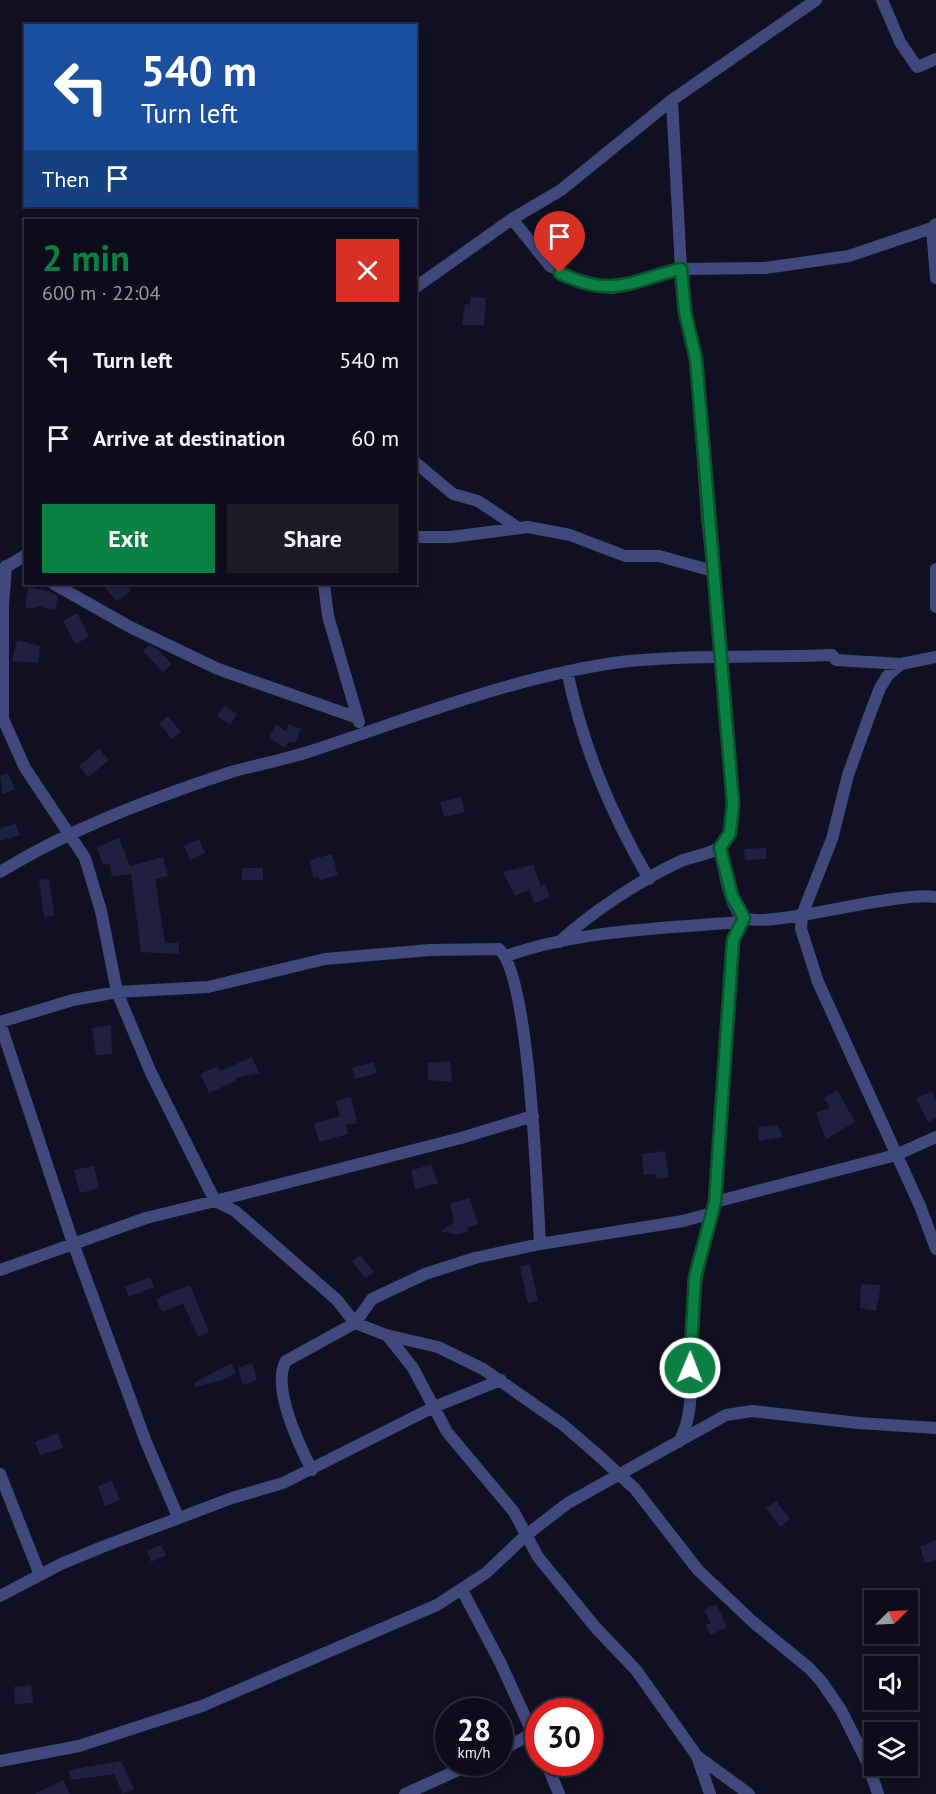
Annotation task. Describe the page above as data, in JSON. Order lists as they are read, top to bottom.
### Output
{
  "north": "top right",
  "page": {
    "turn": ["540 m", "Turn left"],
    "then": "Then",
    "heading": ["2 min", "600 m · 22:04"],
    "list": [
      {
        "name": "Turn left",
        "value": "540 m"
      },
      {
        "name": "Arrive at destination",
        "value": "60 m"
      }
    ],
    "buttons": ["Exit", "Share"],
    "speed": "28 km/h",
    "limit": "30"
  }
}
